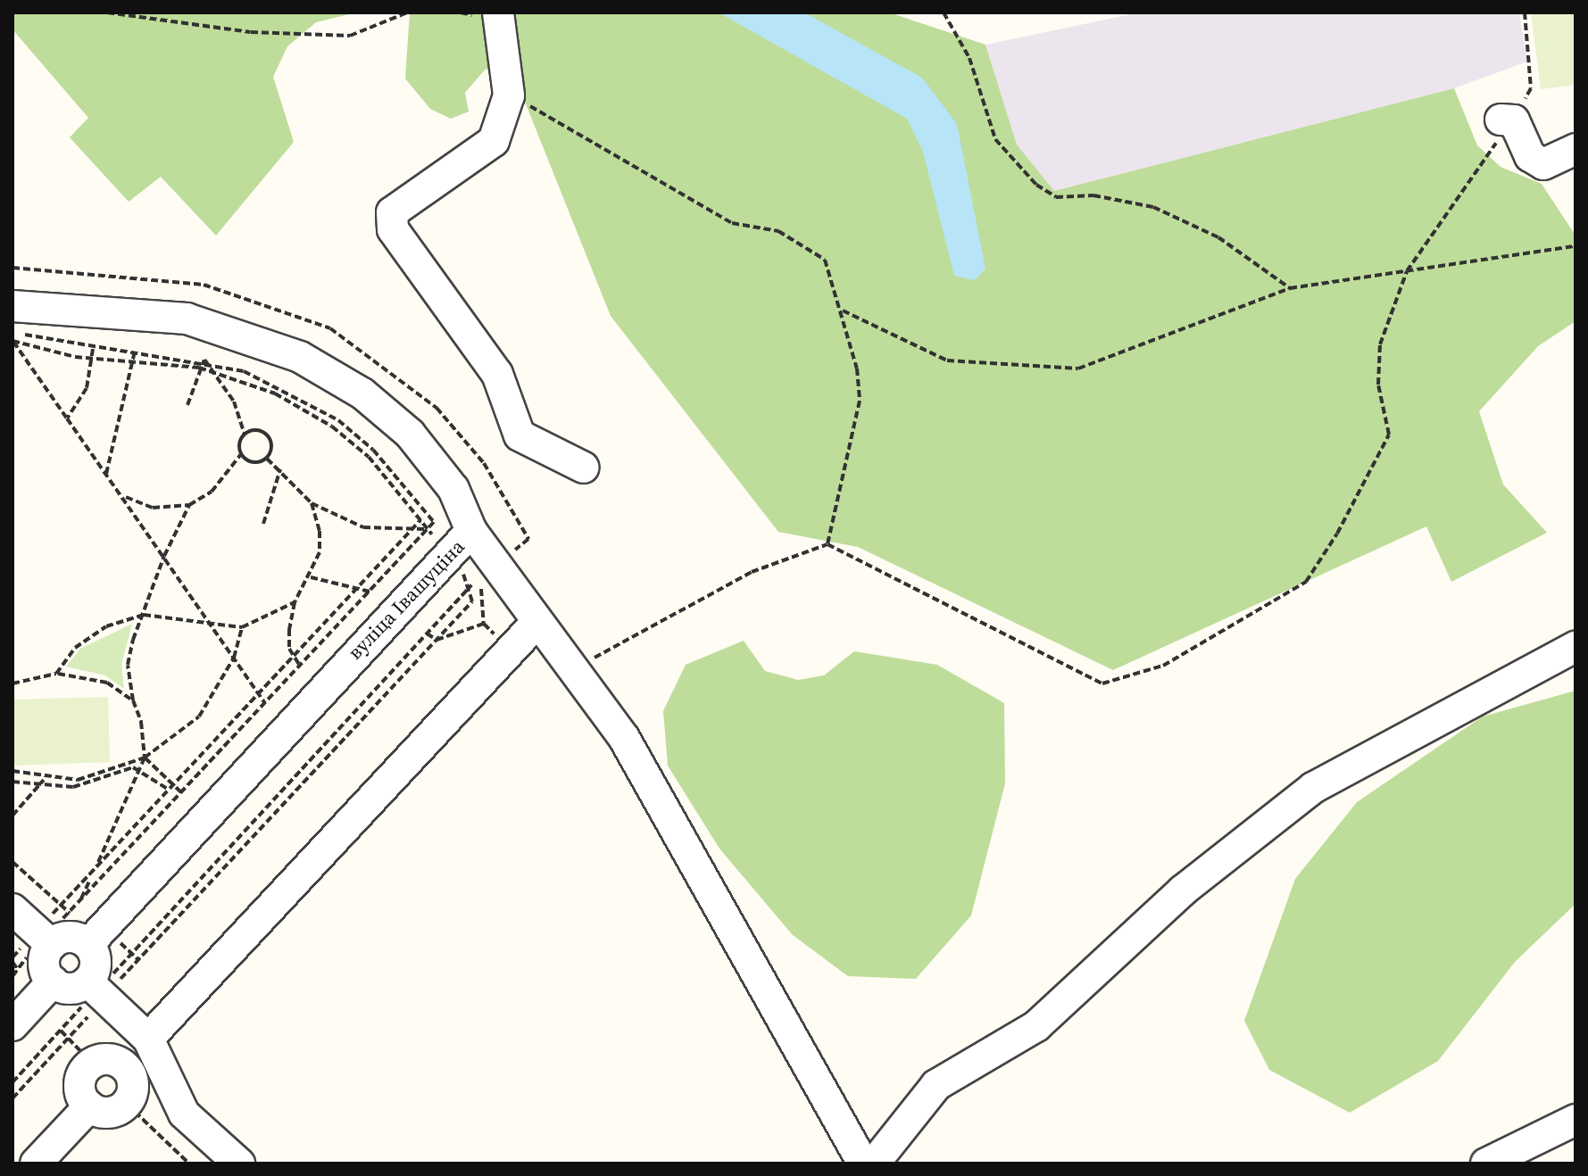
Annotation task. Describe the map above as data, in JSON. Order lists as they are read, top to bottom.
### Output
{
  "streets": {
    "street": ["вуліца Івашуціна"]
  }
}
